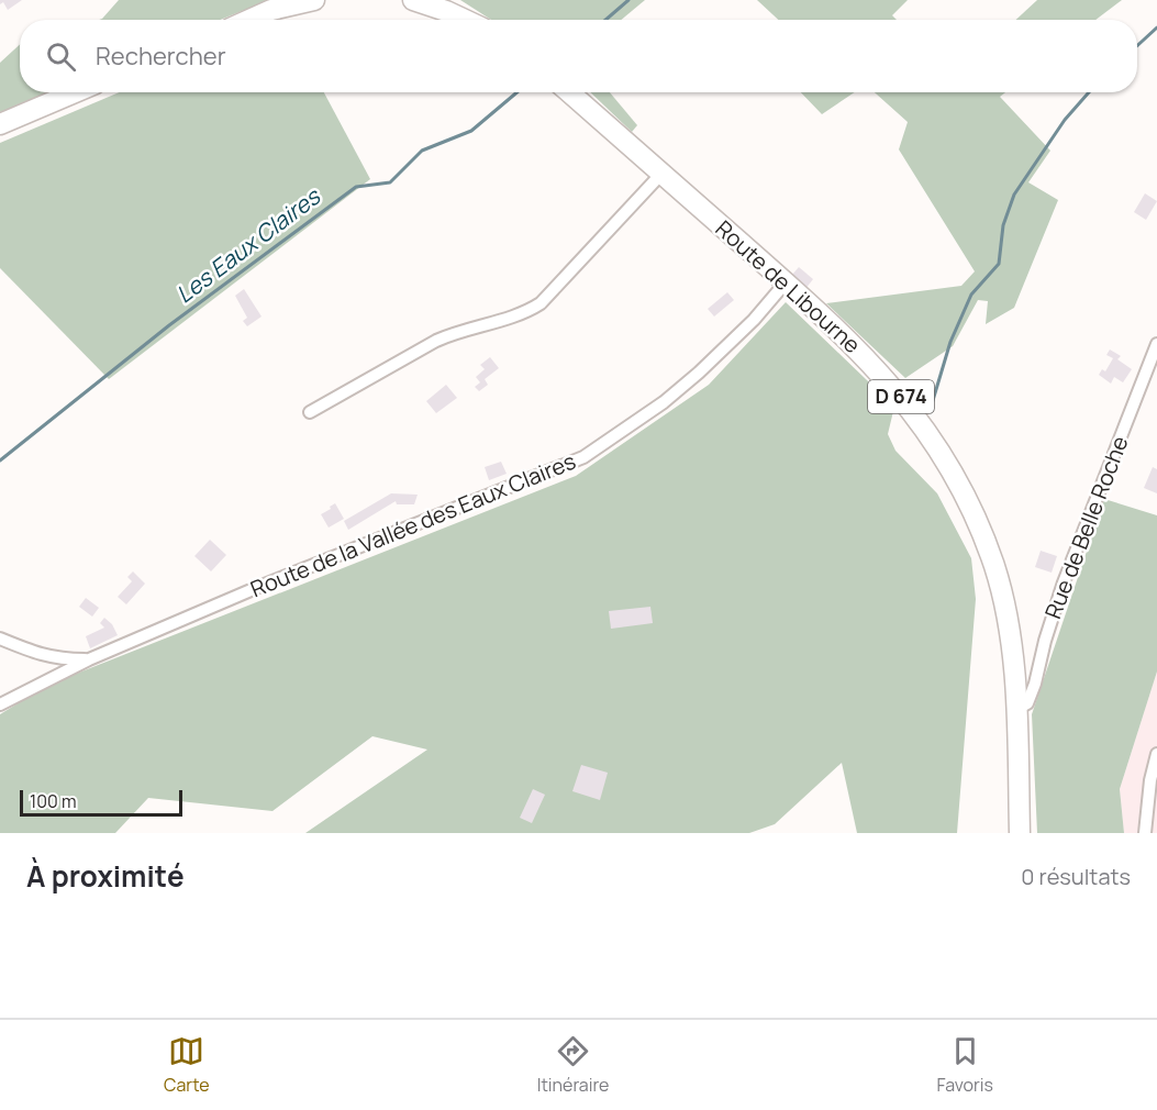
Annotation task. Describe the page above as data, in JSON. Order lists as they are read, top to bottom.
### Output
{
  "streets": {
    "main road": ["Route de Libourne", "D 674"],
    "street": ["Route de la Vallée des Eaux Claires", "Rue de Belle Roche"]
  },
  "crossings": [
    ["Route de Libourne", "Route de la Vallée des Eaux Claires"],
    ["Route de Libourne", "Rue de Belle Roche"]
  ],
  "water": ["Les Eaux Claires"],
  "scale_bar": "100 m",
  "page": {
    "search": "Rechercher",
    "scale": "100 m",
    "heading": ["À proximité", "0 résultats"],
    "nav": ["Carte", "Itinéraire", "Favoris"]
  }
}
